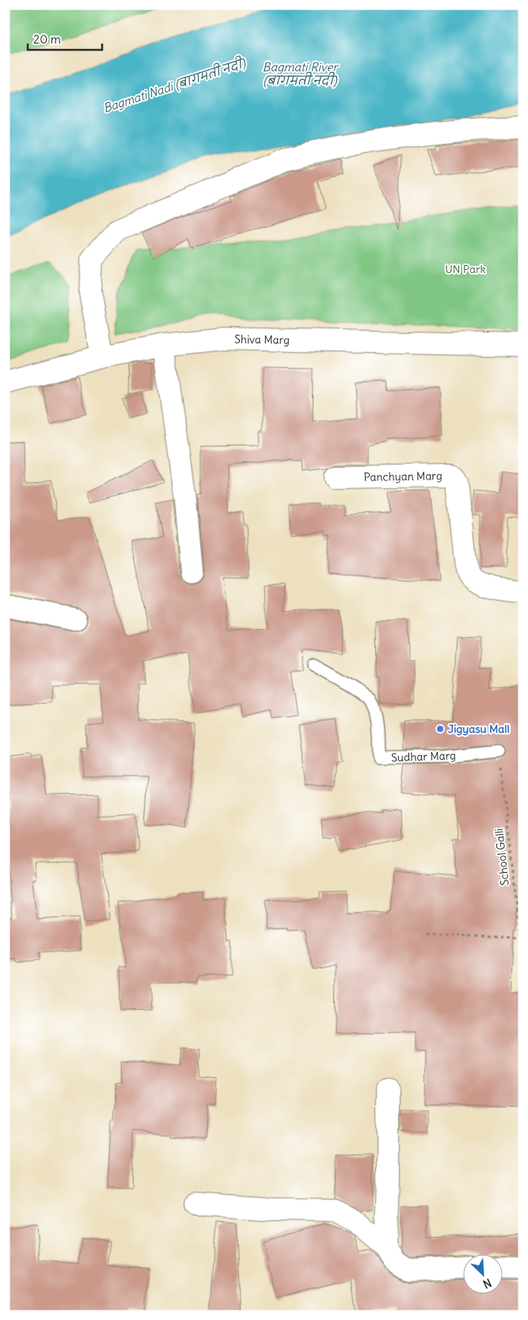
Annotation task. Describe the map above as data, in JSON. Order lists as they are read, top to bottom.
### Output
{
  "streets": {
    "street": ["Shiva Marg", "Panchyan Marg"],
    "lane": ["Sudhar Marg"],
    "path": ["School Galli"]
  },
  "crossings": [
    ["Sudhar Marg", "School Galli"]
  ],
  "water": ["Bagmati River (बागमती नदी)", "Bagmati Nadi (बागमती नदी)"],
  "parks": ["UN Park"],
  "places": ["Jigyasu Mall"],
  "scale_bar": "20 m",
  "north": "bottom right"
}
